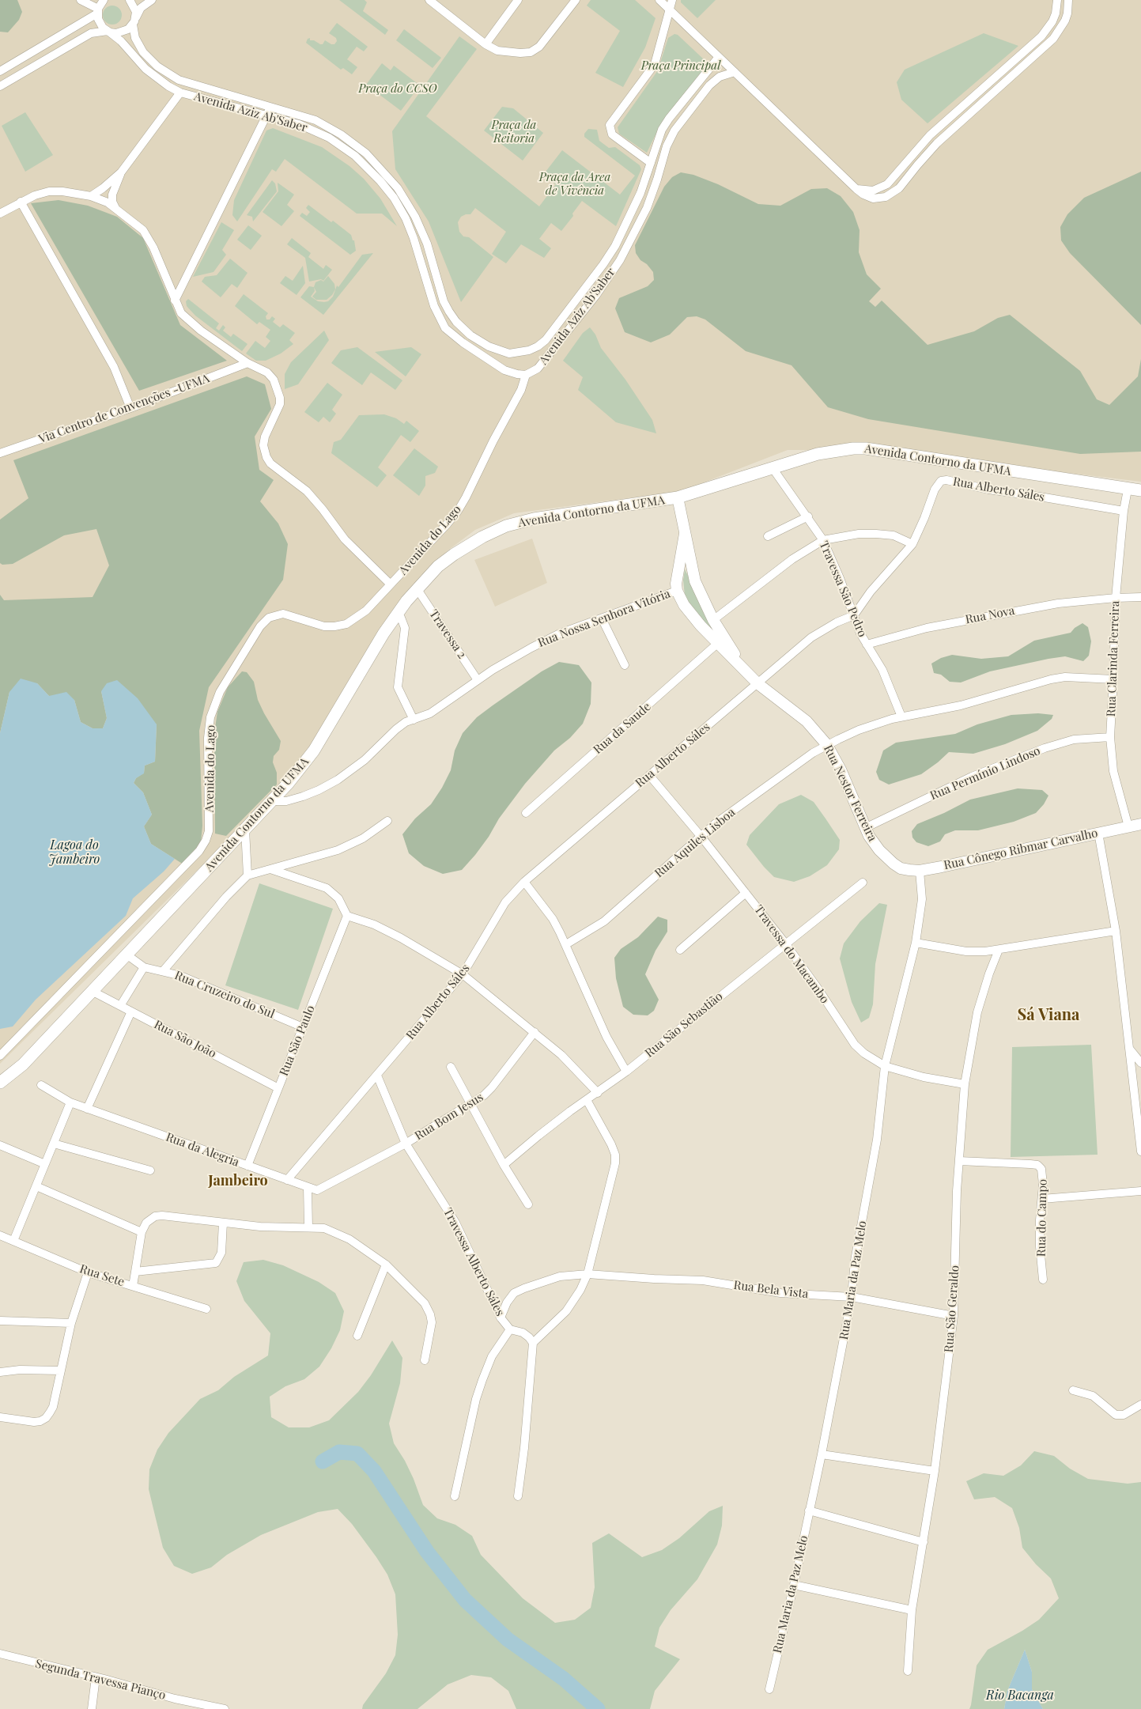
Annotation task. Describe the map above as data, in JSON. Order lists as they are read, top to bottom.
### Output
{
  "streets": {
    "main road": ["Avenida Contorno da UFMA"],
    "street": [
      "Avenida Aziz Ab'Saber",
      "Via Centro de Convenções -UFMA",
      "Rua Alberto Sáles",
      "Avenida do Lago",
      "Travessa São Pedro",
      "Rua Nova",
      "Rua Nossa Senhora Vitória",
      "Travessa 2",
      "Rua Clarinda Ferreira",
      "Rua da Saude",
      "Rua Permínio Lindoso",
      "Rua Nestor Ferreira",
      "Rua Aquiles Lisboa",
      "Rua Cônego Ribmar Carvalho",
      "Travessa do Macambo",
      "Rua Cruzeiro do Sul",
      "Rua São Sebastião",
      "Rua São João",
      "Rua São Paulo",
      "Rua Bom Jesus",
      "Rua da Alegria",
      "Rua do Campo",
      "Travessa Alberto Sáles",
      "Rua Sete",
      "Rua Maria da Paz Melo",
      "Rua Bela Vista",
      "Rua São Geraldo",
      "Segunda Travessa Pianço"
    ]
  },
  "crossings": [
    ["Avenida Aziz Ab'Saber", "Avenida do Lago"],
    ["Avenida Contorno da UFMA", "Travessa São Pedro"],
    ["Avenida Contorno da UFMA", "Rua Nossa Senhora Vitória"],
    ["Avenida Contorno da UFMA", "Travessa 2"],
    ["Avenida Contorno da UFMA", "Rua Clarinda Ferreira"],
    ["Avenida Contorno da UFMA", "Rua Nestor Ferreira"],
    ["Avenida Contorno da UFMA", "Rua Cruzeiro do Sul"],
    ["Avenida Contorno da UFMA", "Rua São João"],
    ["Rua Alberto Sáles", "Travessa São Pedro"],
    ["Rua Alberto Sáles", "Rua Clarinda Ferreira"],
    ["Rua Alberto Sáles", "Rua Nestor Ferreira"],
    ["Rua Alberto Sáles", "Travessa do Macambo"],
    ["Rua Alberto Sáles", "Rua da Alegria"],
    ["Rua Alberto Sáles", "Travessa Alberto Sáles"],
    ["Travessa São Pedro", "Rua Nova"],
    ["Travessa São Pedro", "Rua Aquiles Lisboa"],
    ["Rua Nova", "Rua Clarinda Ferreira"],
    ["Rua Nossa Senhora Vitória", "Travessa 2"],
    ["Rua Nossa Senhora Vitória", "Rua Nestor Ferreira"],
    ["Rua Clarinda Ferreira", "Rua Permínio Lindoso"],
    ["Rua Clarinda Ferreira", "Rua Aquiles Lisboa"],
    ["Rua Clarinda Ferreira", "Rua Cônego Ribmar Carvalho"],
    ["Rua da Saude", "Rua Nestor Ferreira"],
    ["Rua Permínio Lindoso", "Rua Nestor Ferreira"],
    ["Rua Nestor Ferreira", "Rua Aquiles Lisboa"],
    ["Rua Nestor Ferreira", "Rua Cônego Ribmar Carvalho"],
    ["Rua Aquiles Lisboa", "Travessa do Macambo"],
    ["Rua Cônego Ribmar Carvalho", "Rua Maria da Paz Melo"],
    ["Travessa do Macambo", "Rua São Sebastião"],
    ["Travessa do Macambo", "Rua Maria da Paz Melo"],
    ["Travessa do Macambo", "Rua São Geraldo"],
    ["Rua Cruzeiro do Sul", "Rua São Paulo"],
    ["Rua São João", "Rua São Paulo"],
    ["Rua São Paulo", "Rua da Alegria"],
    ["Rua Bom Jesus", "Rua da Alegria"],
    ["Rua Bom Jesus", "Travessa Alberto Sáles"],
    ["Rua da Alegria", "Travessa Alberto Sáles"],
    ["Rua do Campo", "Rua São Geraldo"],
    ["Travessa Alberto Sáles", "Rua Bela Vista"],
    ["Rua Maria da Paz Melo", "Rua Bela Vista"],
    ["Rua Bela Vista", "Rua São Geraldo"]
  ],
  "districts": ["Sá Viana", "Jambeiro"],
  "water": ["Lagoa do Jambeiro", "Rio Bacanga"],
  "parks": [
    "Praça Principal",
    "Praça do CCSO",
    "Praça da Reitoria",
    "Praça da Area de Vivência"
  ]
}
